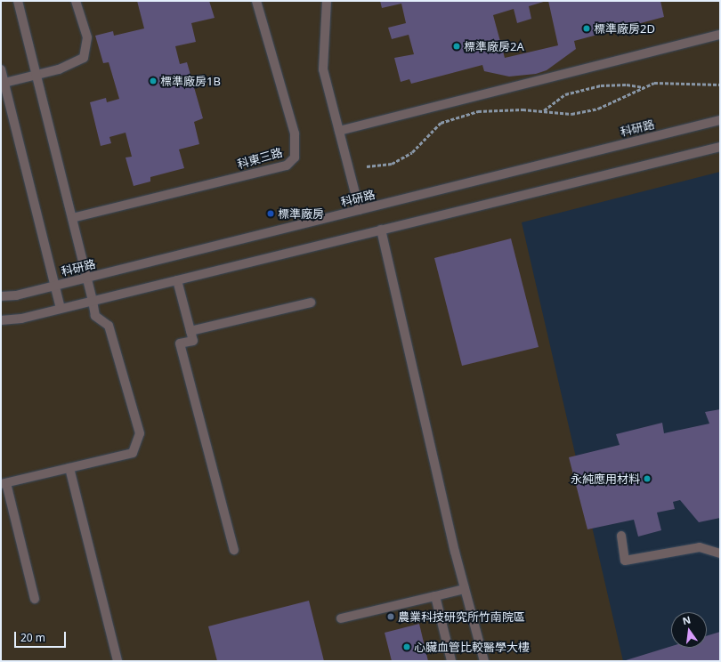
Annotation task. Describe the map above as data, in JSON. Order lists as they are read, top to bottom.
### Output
{
  "streets": {
    "street": ["科研路", "科東三路"]
  },
  "places": [
    "標準廠房2D",
    "標準廠房2A",
    "標準廠房1B",
    "標準廠房",
    "永純應用材料",
    "農業科技研究所竹南院區",
    "心臟血管比較醫學大樓"
  ],
  "scale_bar": "20 m",
  "north": "top"
}
